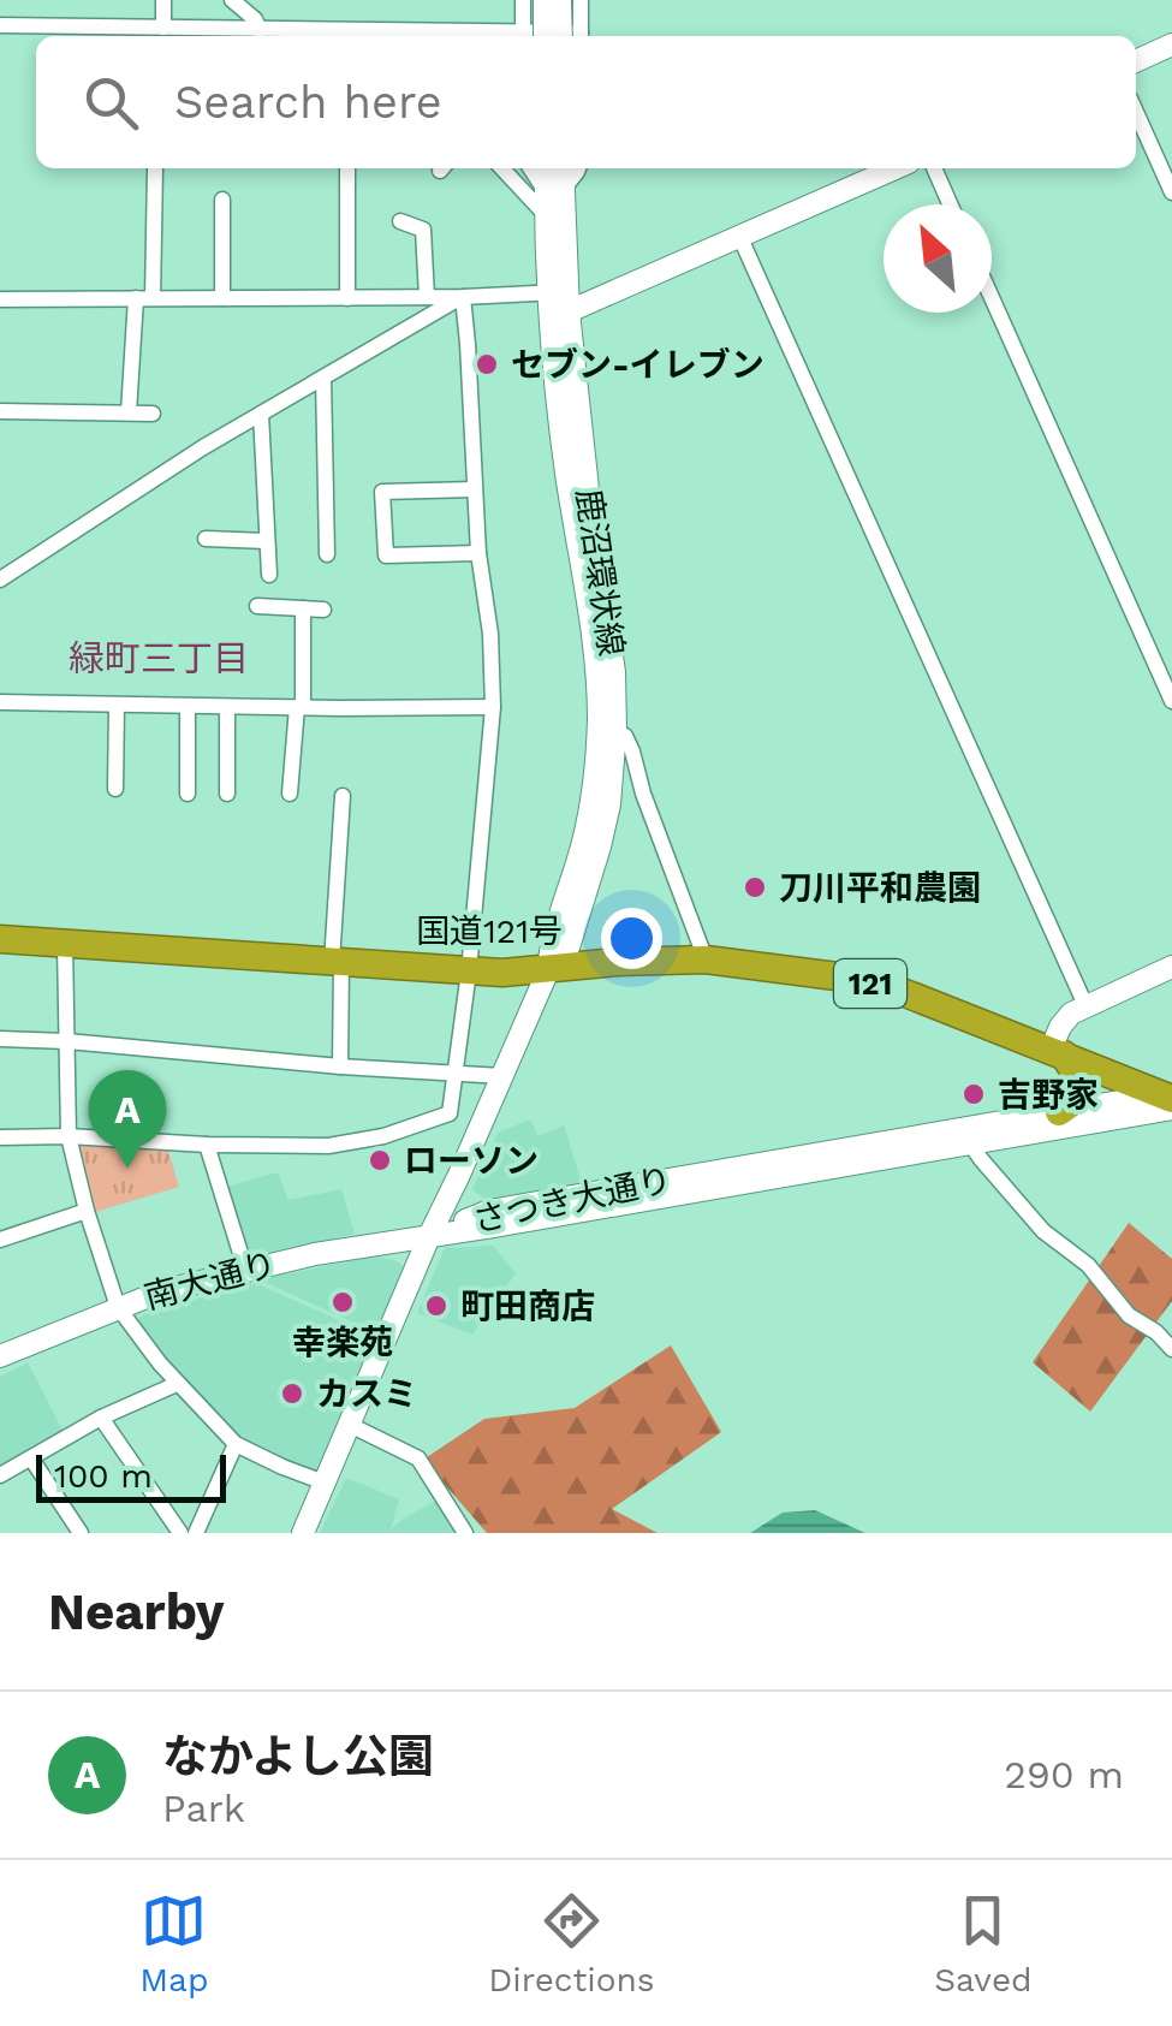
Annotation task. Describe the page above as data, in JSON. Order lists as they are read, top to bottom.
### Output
{
  "streets": {
    "highway": ["国道121号", "121"],
    "street": ["鹿沼環状線", "さつき大通り", "南大通り"]
  },
  "crossings": [
    ["鹿沼環状線", "国道121号"],
    ["鹿沼環状線", "さつき大通り"],
    ["鹿沼環状線", "南大通り"],
    ["国道121号", "さつき大通り"],
    ["さつき大通り", "南大通り"]
  ],
  "districts": ["緑町三丁目"],
  "places": [
    "セブン-イレブン",
    "刀川平和農園",
    "吉野家",
    "ローソン",
    "幸楽苑",
    "町田商店",
    "カスミ"
  ],
  "scale_bar": "100 m",
  "north": "top left",
  "page": {
    "search": "Search here",
    "pins": "A",
    "scale": "100 m",
    "heading": "Nearby",
    "list": [
      {
        "mark": "A",
        "name": "なかよし公園",
        "note": "Park",
        "value": "290 m"
      }
    ],
    "nav": ["Map", "Directions", "Saved"]
  }
}
